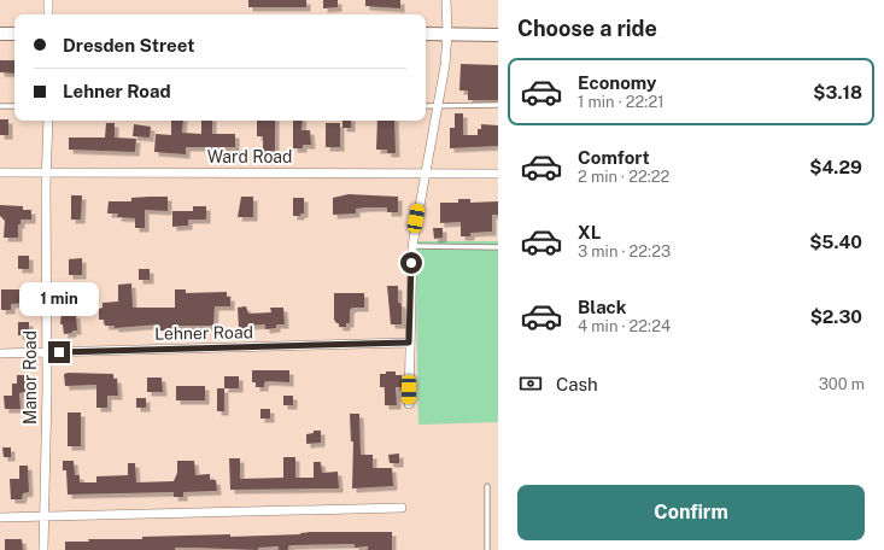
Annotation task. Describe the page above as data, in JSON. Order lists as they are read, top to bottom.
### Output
{
  "streets": {
    "street": ["Ward Road", "Lehner Road", "Manor Road"]
  },
  "crossings": [
    ["Ward Road", "Manor Road"],
    ["Lehner Road", "Manor Road"]
  ],
  "page": {
    "heading": "Choose a ride",
    "banner": ["Dresden Street", "Lehner Road"],
    "list": [
      {
        "name": "Economy",
        "note": "1 min · 22:21",
        "value": "$3.18"
      },
      {
        "name": "Comfort",
        "note": "2 min · 22:22",
        "value": "$4.29"
      },
      {
        "name": "XL",
        "note": "3 min · 22:23",
        "value": "$5.40"
      },
      {
        "name": "Black",
        "note": "4 min · 22:24",
        "value": "$2.30"
      }
    ],
    "bubble": "1 min",
    "pay": ["Cash", "300 m"],
    "buttons": "Confirm"
  }
}
